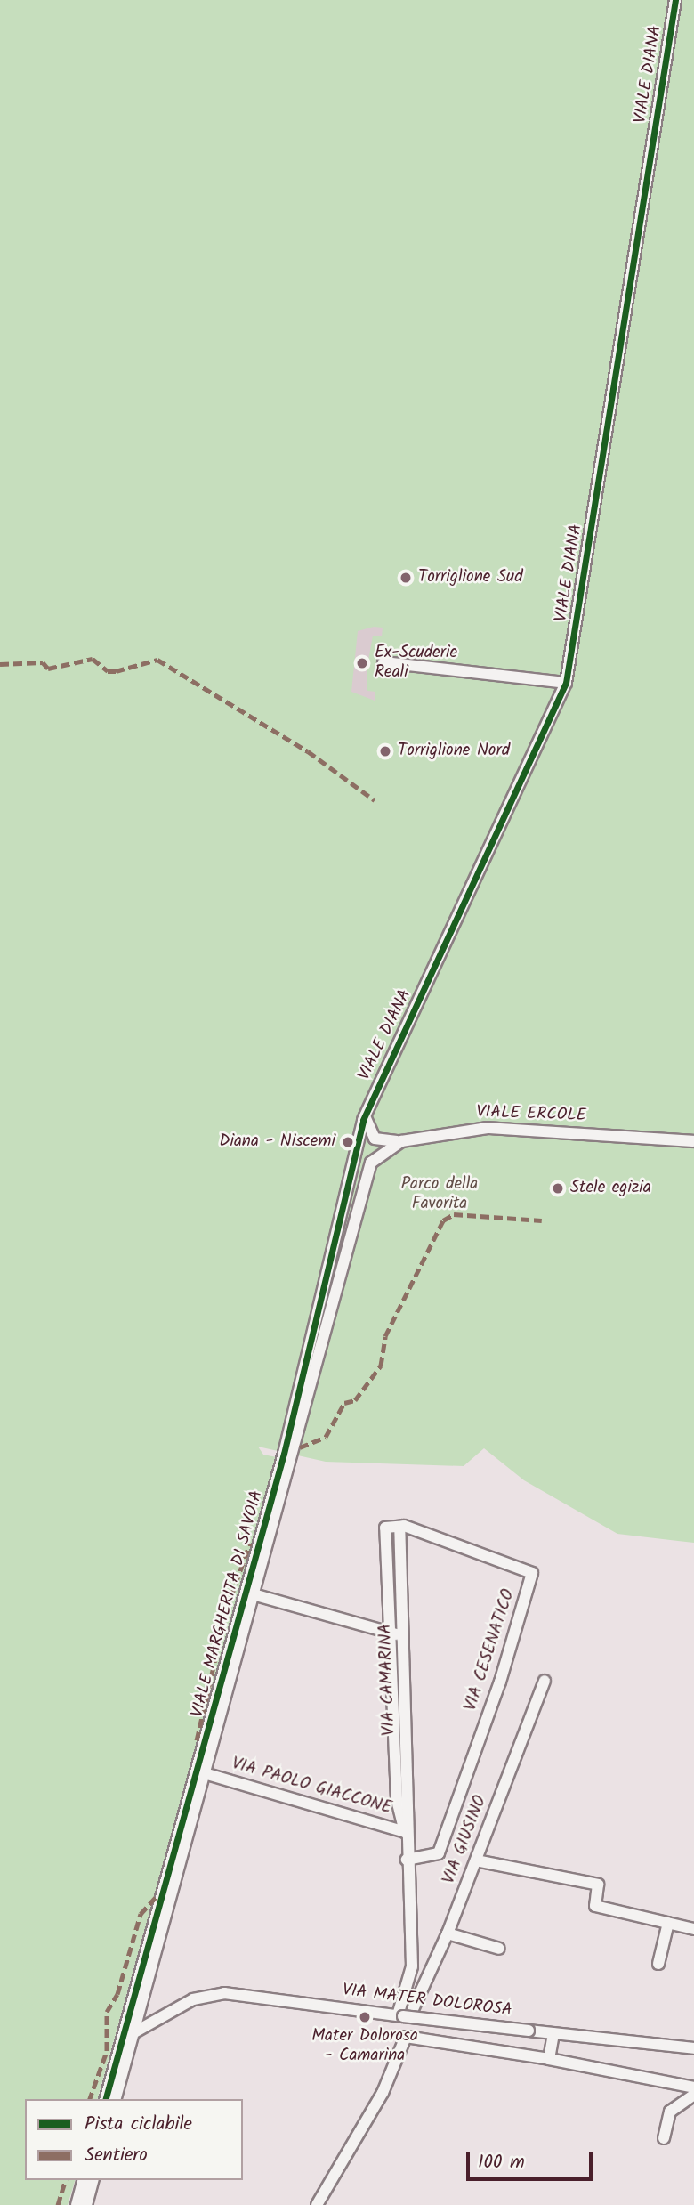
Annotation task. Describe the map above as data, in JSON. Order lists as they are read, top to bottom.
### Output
{
  "streets": {
    "street": [
      "VIALE DIANA",
      "VIALE ERCOLE",
      "VIALE MARGHERITA DI SAVOIA",
      "VIA CESENATICO",
      "VIA CAMARINA",
      "VIA PAOLO GIACCONE",
      "VIA GIUSINO",
      "VIA MATER DOLOROSA"
    ]
  },
  "crossings": [
    ["VIALE DIANA", "VIALE MARGHERITA DI SAVOIA"],
    ["VIALE ERCOLE", "VIALE MARGHERITA DI SAVOIA"],
    ["VIALE MARGHERITA DI SAVOIA", "VIA PAOLO GIACCONE"],
    ["VIALE MARGHERITA DI SAVOIA", "VIA MATER DOLOROSA"],
    ["VIA CESENATICO", "VIA CAMARINA"],
    ["VIA CAMARINA", "VIA PAOLO GIACCONE"],
    ["VIA CAMARINA", "VIA GIUSINO"],
    ["VIA CAMARINA", "VIA MATER DOLOROSA"],
    ["VIA GIUSINO", "VIA MATER DOLOROSA"]
  ],
  "parks": ["Parco della Favorita"],
  "places": [
    "Torriglione Sud",
    "Ex-Scuderie Reali",
    "Torriglione Nord",
    "Diana - Niscemi",
    "Stele egizia",
    "Mater Dolorosa - Camarina"
  ],
  "legend": ["Pista ciclabile", "Sentiero"],
  "scale_bar": "100 m"
}
